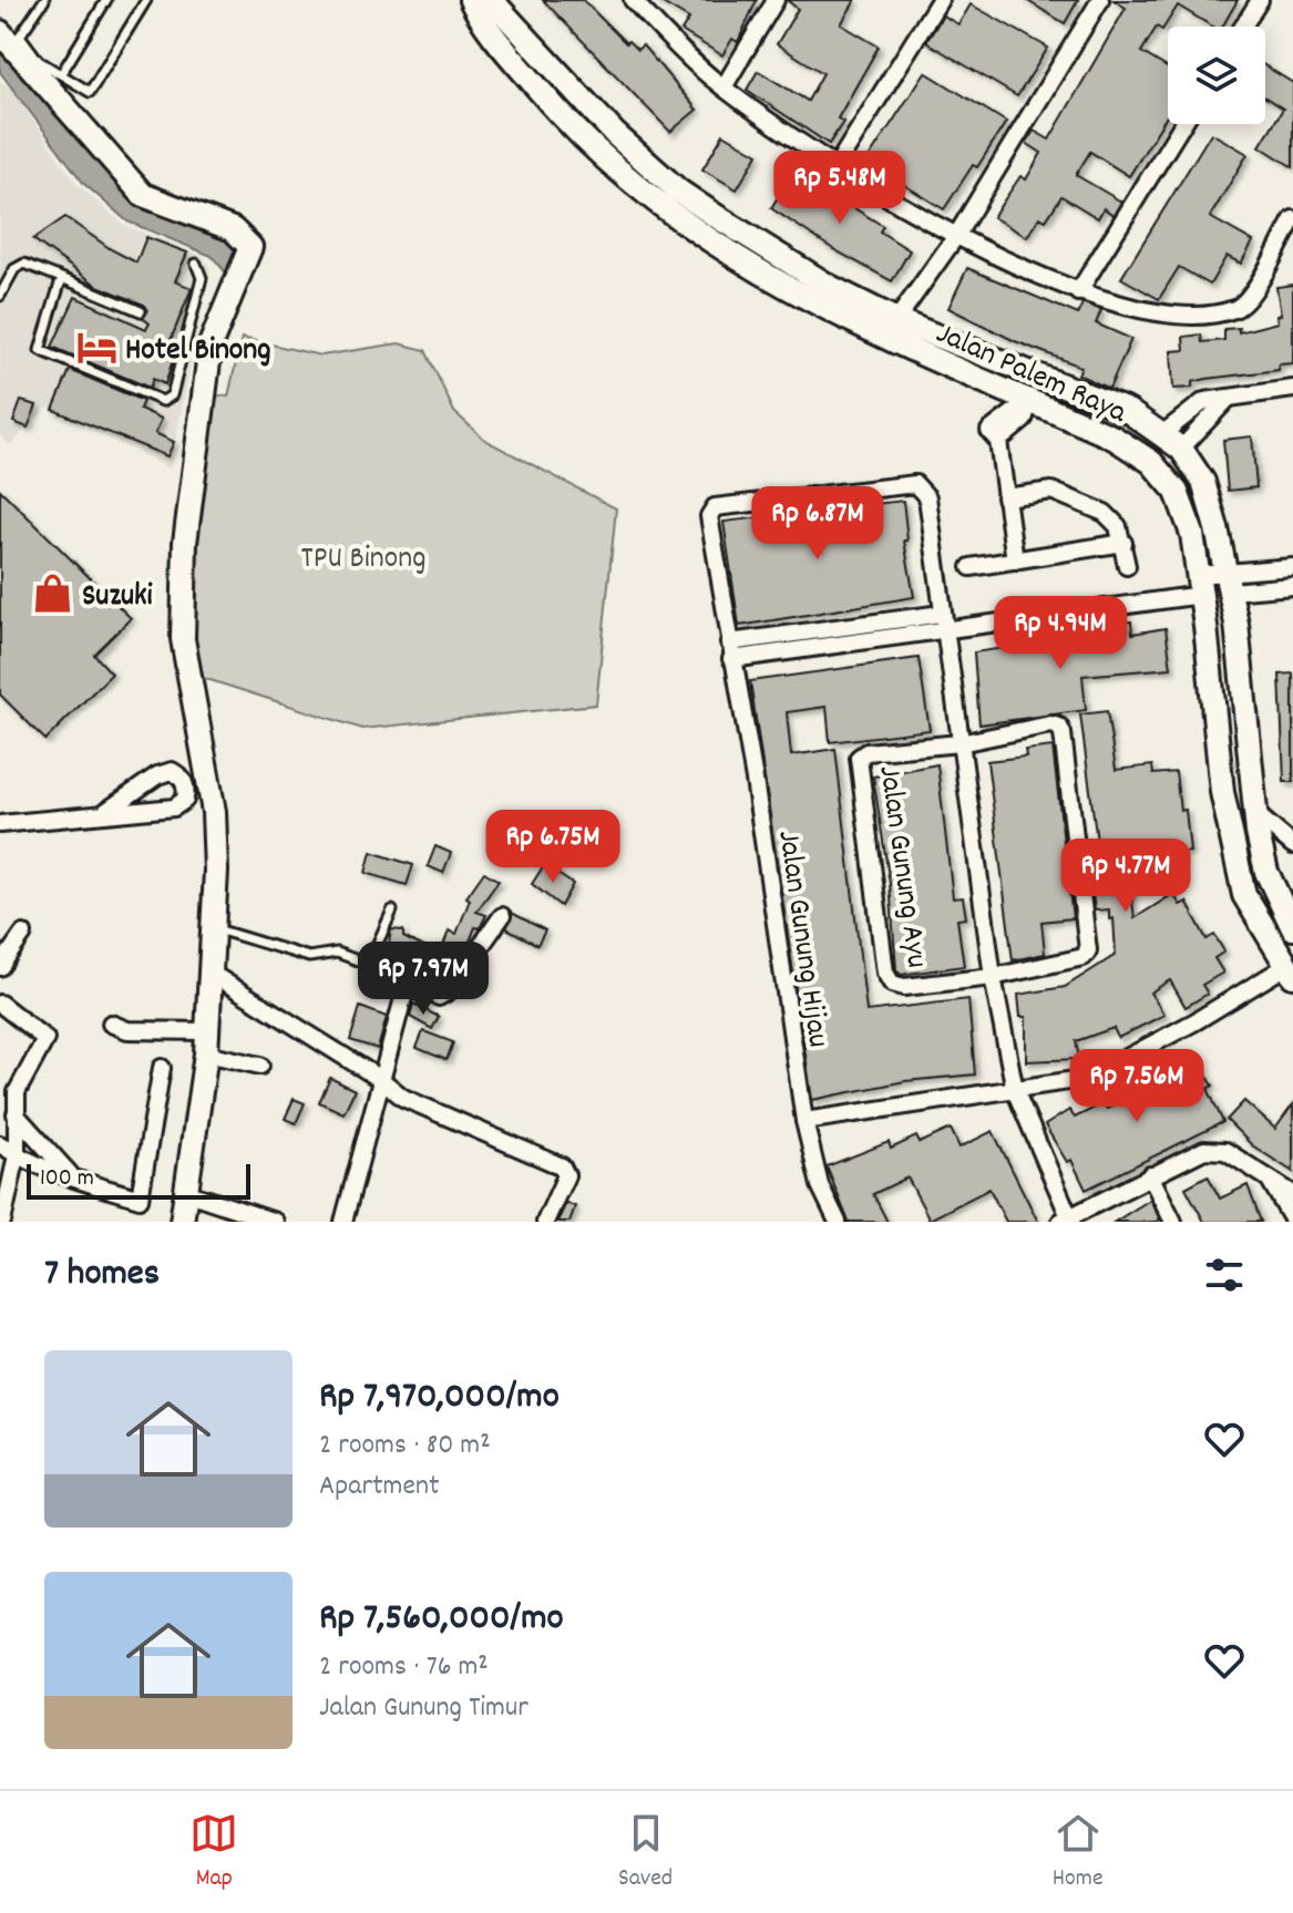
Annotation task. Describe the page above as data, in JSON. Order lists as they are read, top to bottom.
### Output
{
  "streets": {
    "street": ["Jalan Palem Raya", "Jalan Gunung Ayu", "Jalan Gunung Hijau"]
  },
  "parks": ["TPU Binong"],
  "places": {
    "hotel": ["Hotel Binong"],
    "shop": ["Suzuki"]
  },
  "scale_bar": "100 m",
  "page": {
    "price": [
      "Rp 5.48M",
      "Rp 6.87M",
      "Rp 4.94M",
      "Rp 6.75M",
      "Rp 4.77M",
      "Rp 7.97M",
      "Rp 7.56M"
    ],
    "scale": "100 m",
    "heading": "7 homes",
    "list": [
      {
        "name": "Rp 7,970,000/mo",
        "note": "2 rooms · 80 m² · Apartment"
      },
      {
        "name": "Rp 7,560,000/mo",
        "note": "2 rooms · 76 m² · Jalan Gunung Timur"
      }
    ],
    "tabs": ["Map", "Saved", "Home"]
  }
}
